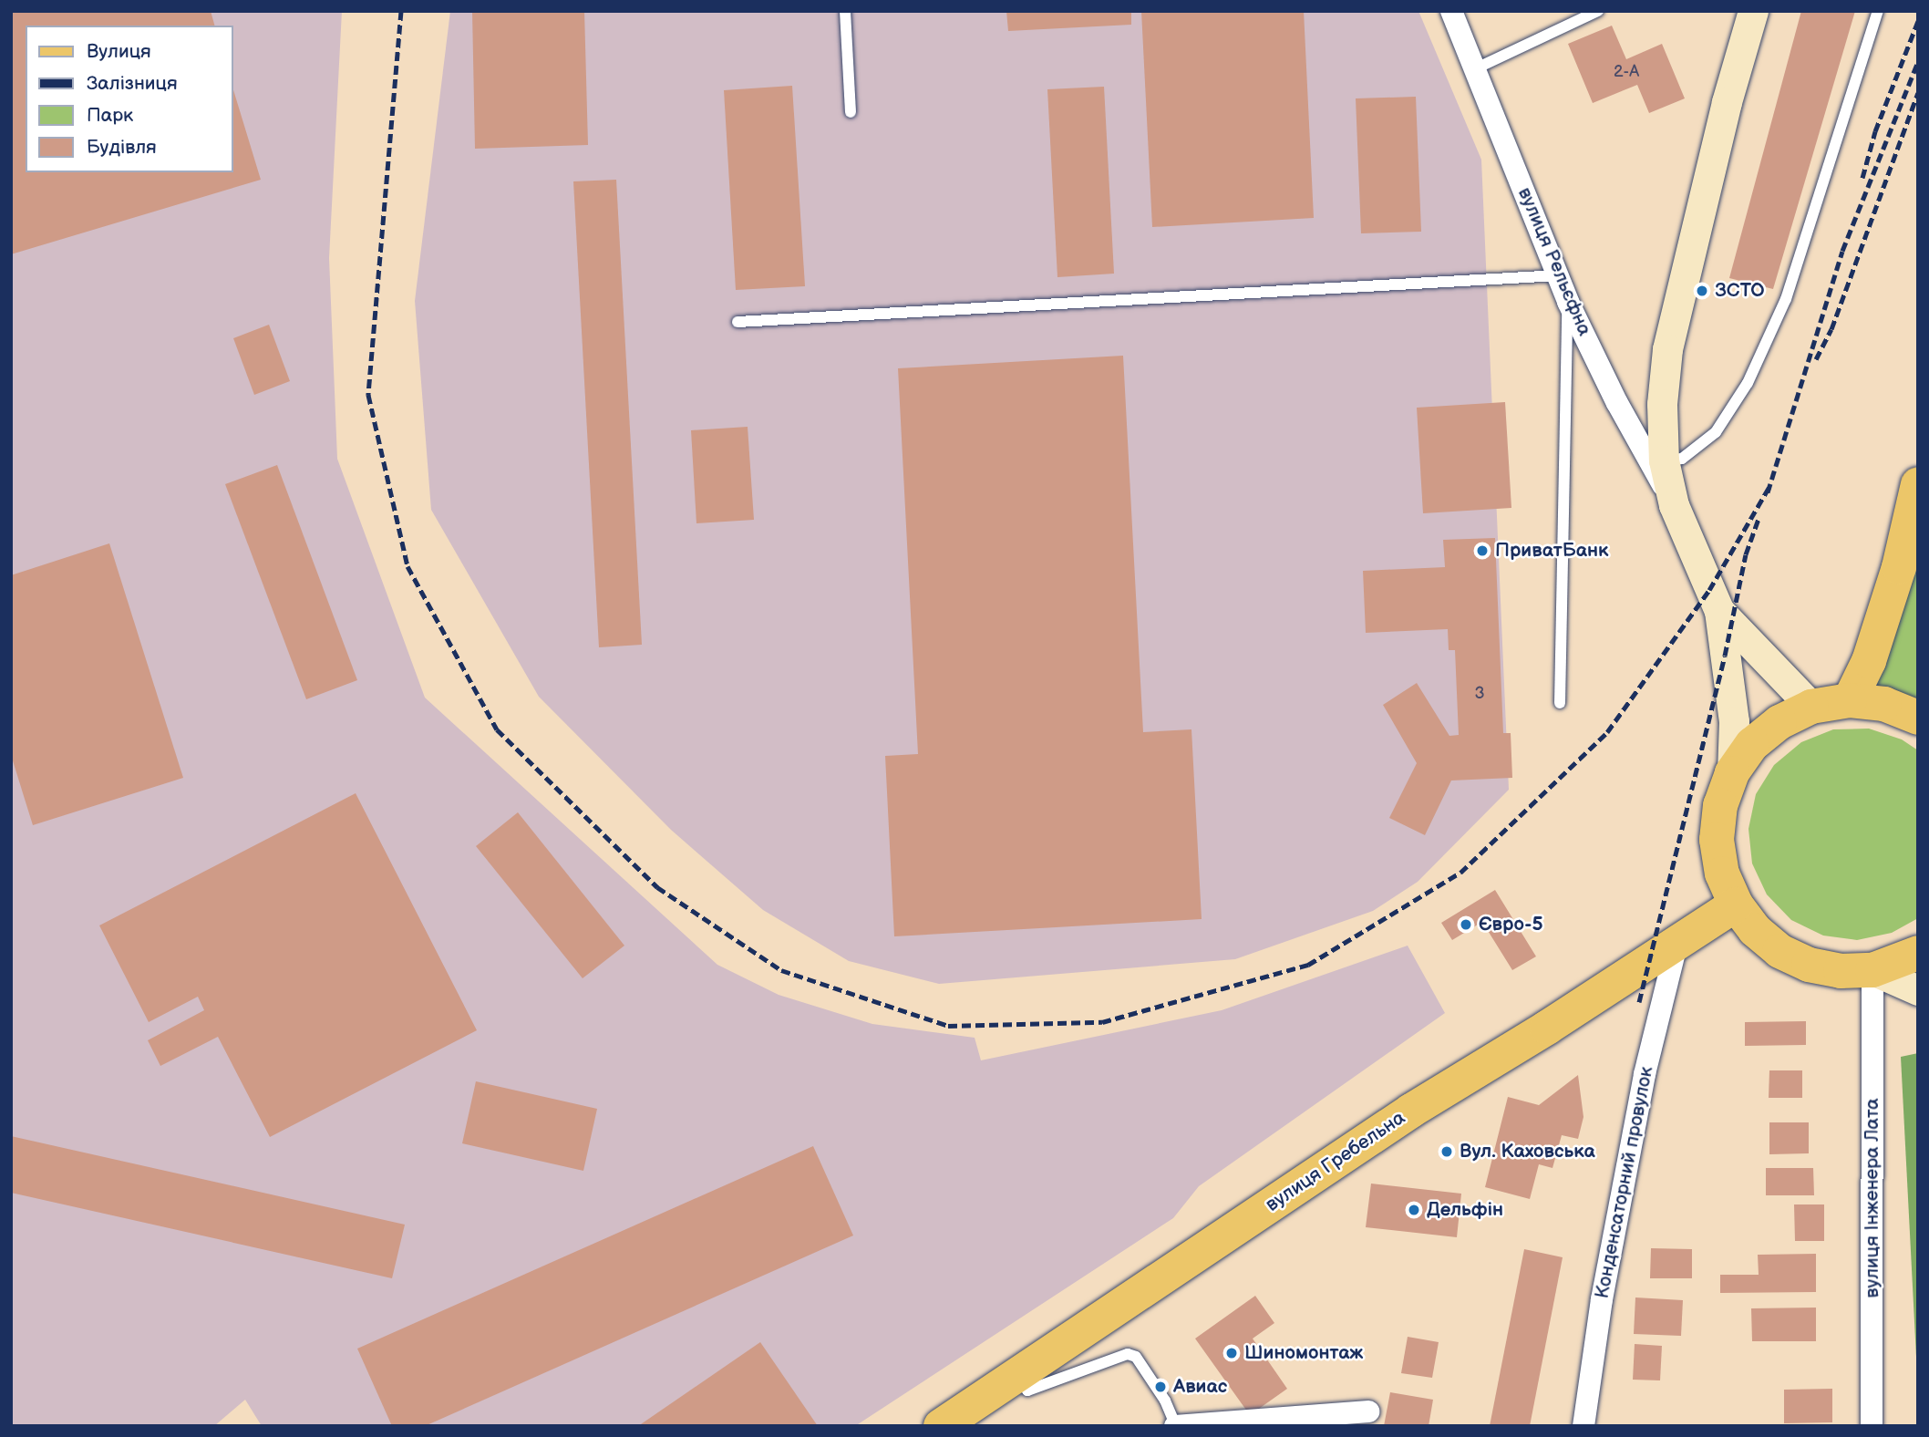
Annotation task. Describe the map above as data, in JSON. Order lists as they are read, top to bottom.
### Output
{
  "streets": {
    "main road": ["вулиця Гребельна"],
    "street": ["вулиця Рельєфна", "Конденсаторний провулок", "вулиця Інженера Лата"]
  },
  "crossings": [
    ["вулиця Гребельна", "Конденсаторний провулок"]
  ],
  "places": [
    "ЗСТО",
    "ПриватБанк",
    "Євро-5",
    "Вул. Каховська",
    "Дельфін",
    "Шиномонтаж",
    "Авиас"
  ],
  "house_numbers": ["2-А", "3"],
  "legend": [
    "Вулиця",
    "Залізниця",
    "Парк",
    "Будівля"
  ]
}
